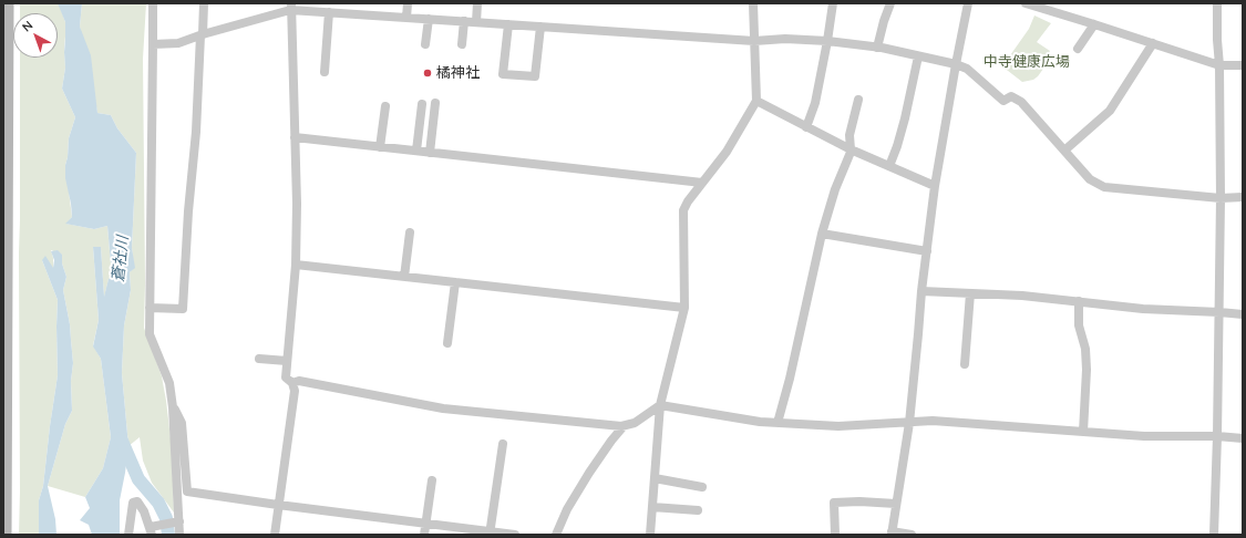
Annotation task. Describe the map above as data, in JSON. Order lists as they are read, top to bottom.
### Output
{
  "water": ["蒼社川"],
  "parks": ["中寺健康広場"],
  "places": ["橘神社"],
  "north": "top left"
}
